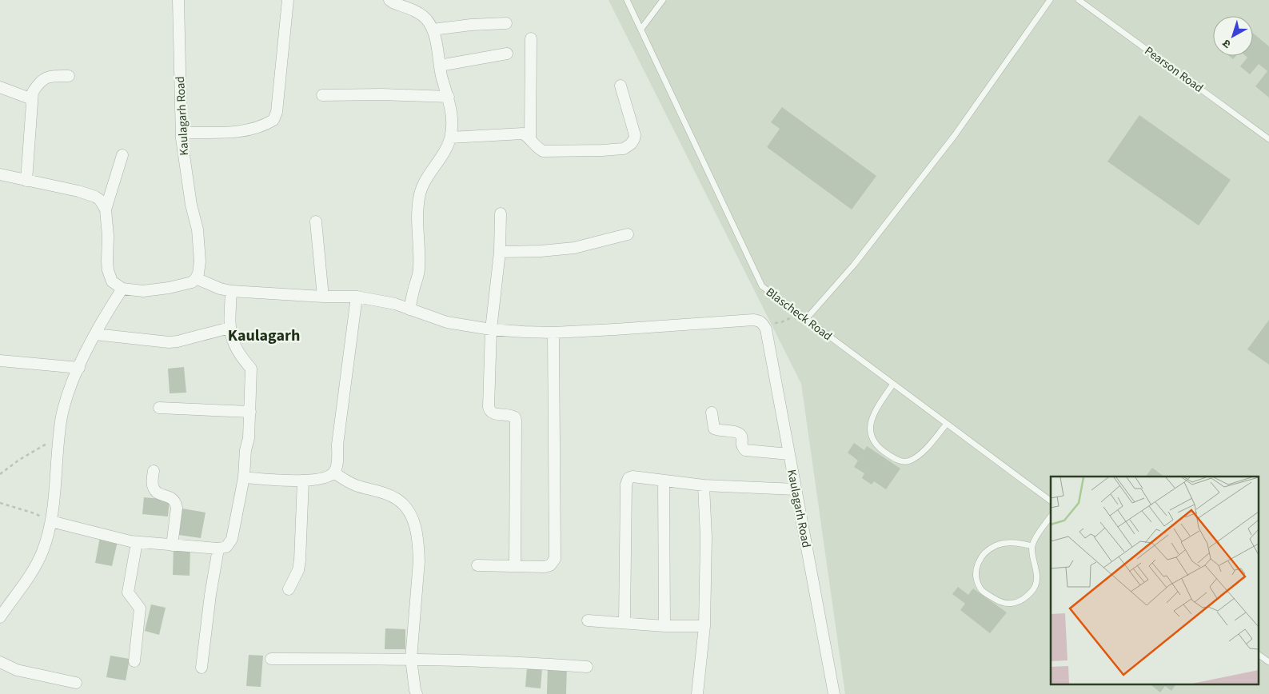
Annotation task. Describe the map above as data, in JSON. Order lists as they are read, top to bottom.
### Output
{
  "streets": {
    "street": ["Kaulagarh Road"],
    "lane": ["Pearson Road", "Blascheck Road"]
  },
  "districts": ["Kaulagarh"],
  "north": "bottom left"
}
